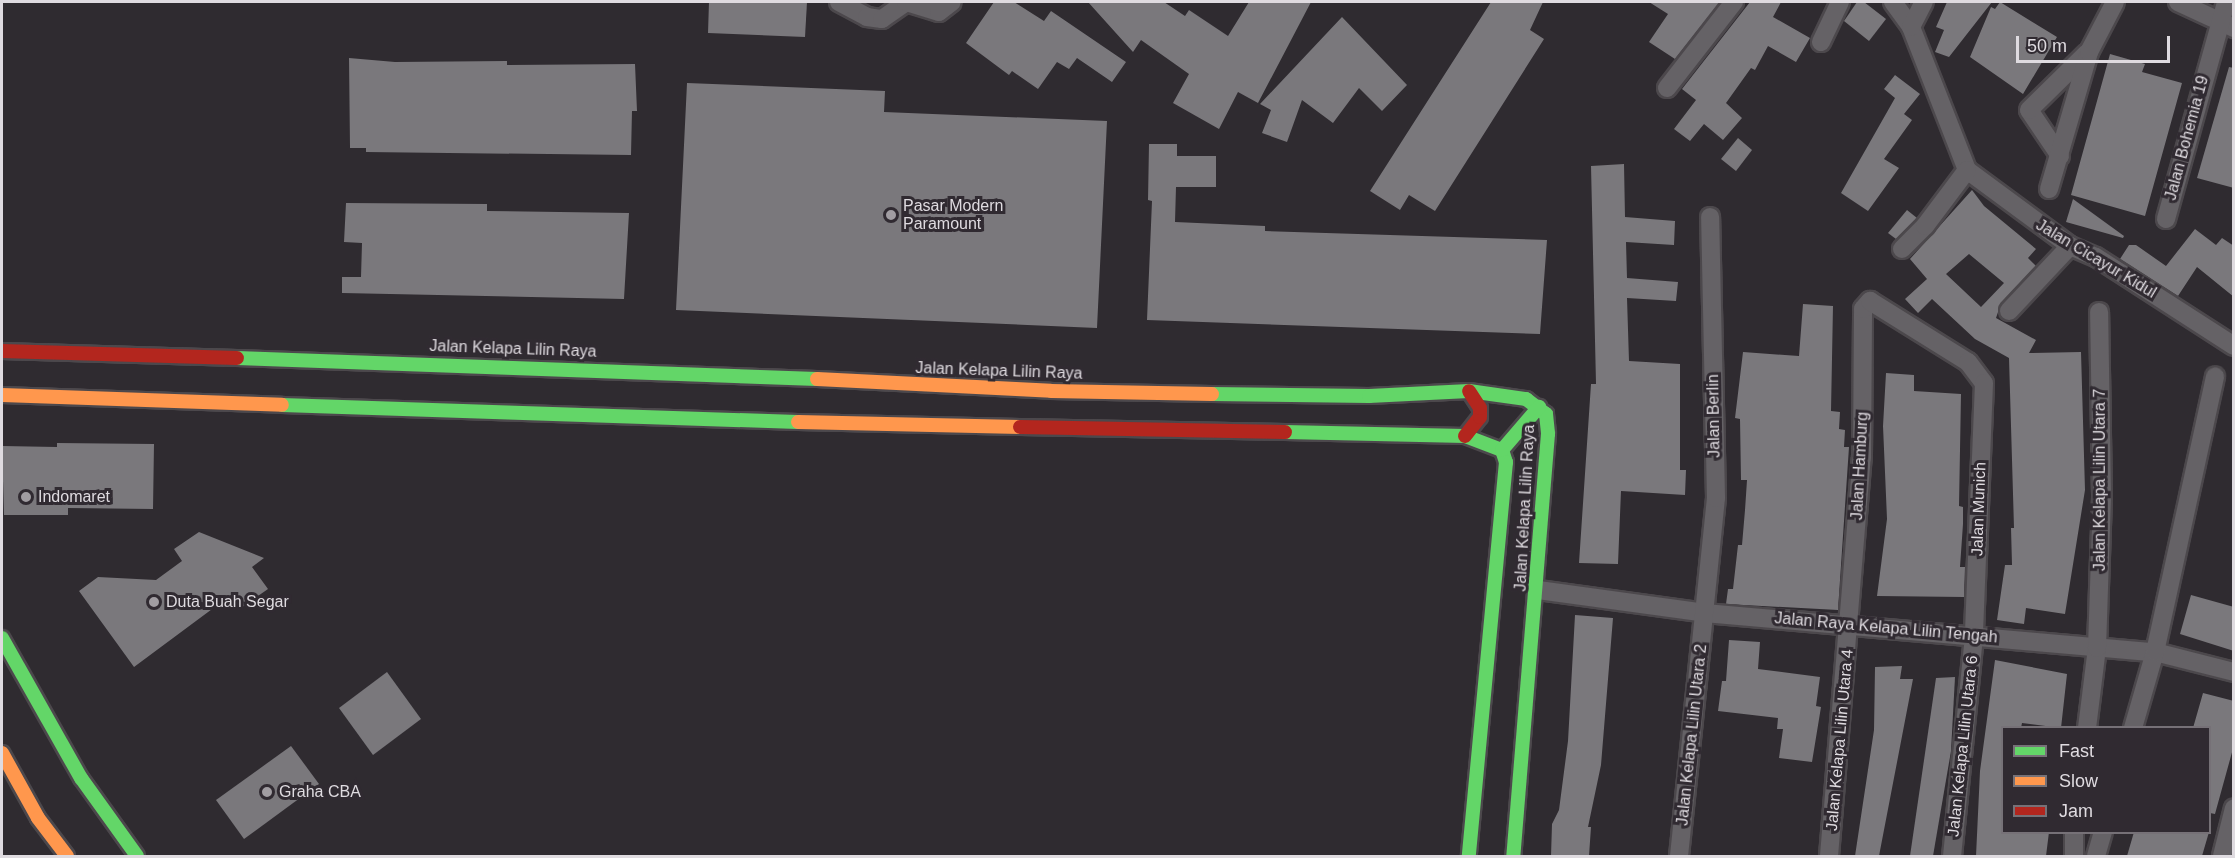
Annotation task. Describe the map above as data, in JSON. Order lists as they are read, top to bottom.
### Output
{
  "streets": {
    "street": [
      "Jalan Bohemia 19",
      "Jalan Cicayur Kidul",
      "Jalan Kelapa Lilin Raya",
      "Jalan Berlin",
      "Jalan Hamburg",
      "Jalan Kelapa Lilin Utara 7",
      "Jalan Munich",
      "Jalan Raya Kelapa Lilin Tengah",
      "Jalan Kelapa Lilin Utara 2",
      "Jalan Kelapa Lilin Utara 4",
      "Jalan Kelapa Lilin Utara 6"
    ]
  },
  "crossings": [
    ["Jalan Kelapa Lilin Raya", "Jalan Raya Kelapa Lilin Tengah"],
    ["Jalan Berlin", "Jalan Raya Kelapa Lilin Tengah"],
    ["Jalan Berlin", "Jalan Kelapa Lilin Utara 2"],
    ["Jalan Hamburg", "Jalan Munich"],
    ["Jalan Hamburg", "Jalan Raya Kelapa Lilin Tengah"],
    ["Jalan Hamburg", "Jalan Kelapa Lilin Utara 4"],
    ["Jalan Kelapa Lilin Utara 7", "Jalan Raya Kelapa Lilin Tengah"],
    ["Jalan Munich", "Jalan Raya Kelapa Lilin Tengah"],
    ["Jalan Munich", "Jalan Kelapa Lilin Utara 6"],
    ["Jalan Raya Kelapa Lilin Tengah", "Jalan Kelapa Lilin Utara 2"],
    ["Jalan Raya Kelapa Lilin Tengah", "Jalan Kelapa Lilin Utara 4"],
    ["Jalan Raya Kelapa Lilin Tengah", "Jalan Kelapa Lilin Utara 6"]
  ],
  "places": [
    "Pasar Modern Paramount",
    "Indomaret",
    "Duta Buah Segar",
    "Graha CBA"
  ],
  "legend": ["Fast", "Slow", "Jam"],
  "scale_bar": "50 m"
}
